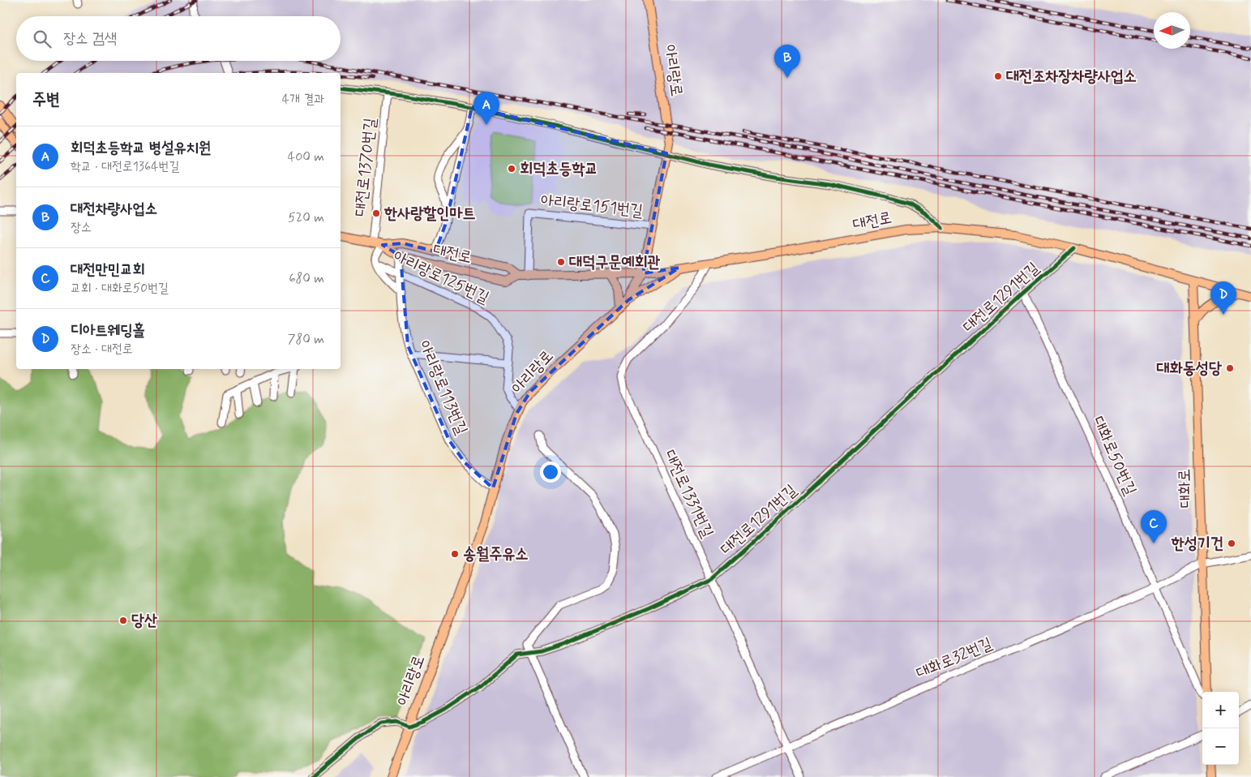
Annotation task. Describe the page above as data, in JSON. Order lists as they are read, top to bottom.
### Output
{
  "streets": {
    "main road": ["아리랑로", "대전로", "대화로"],
    "street": [
      "대전로1370번길",
      "아리랑로151번길",
      "아리랑로125번길",
      "대전로1291번길",
      "아리랑로113번길",
      "대화로50번길",
      "대전로1331번길",
      "대화로32번길"
    ]
  },
  "crossings": [
    ["아리랑로", "아리랑로151번길"],
    ["아리랑로", "대전로"],
    ["아리랑로", "아리랑로125번길"],
    ["아리랑로", "대전로1291번길"],
    ["아리랑로", "아리랑로113번길"],
    ["대전로1370번길", "대전로"],
    ["아리랑로151번길", "대전로"],
    ["대전로", "대전로1291번길"],
    ["대전로", "아리랑로113번길"],
    ["대전로", "대화로"],
    ["대전로", "대전로1331번길"],
    ["아리랑로125번길", "아리랑로113번길"],
    ["대전로1291번길", "대화로50번길"],
    ["대전로1291번길", "대전로1331번길"],
    ["대화로50번길", "대화로32번길"],
    ["대화로", "대화로32번길"],
    ["대전로1331번길", "대화로32번길"]
  ],
  "places": [
    "대전조차장차량사업소",
    "회덕초등학교",
    "한사랑할인마트",
    "대덕구문예회관",
    "대화동성당",
    "한성기건",
    "송월주유소",
    "당산"
  ],
  "north": "left",
  "page": {
    "search": "장소 검색",
    "pins": [
      "B",
      "A",
      "D",
      "C"
    ],
    "heading": ["주변", "4개 결과"],
    "list": [
      {
        "mark": "A",
        "name": "회덕초등학교 병설유치원",
        "note": "학교 · 대전로1364번길",
        "value": "400 m"
      },
      {
        "mark": "B",
        "name": "대전차량사업소",
        "note": "장소",
        "value": "520 m"
      },
      {
        "mark": "C",
        "name": "대전만민교회",
        "note": "교회 · 대화로50번길",
        "value": "680 m"
      },
      {
        "mark": "D",
        "name": "디아트웨딩홀",
        "note": "장소 · 대전로",
        "value": "780 m"
      }
    ],
    "map_buttons": ["+", "−"]
  }
}
